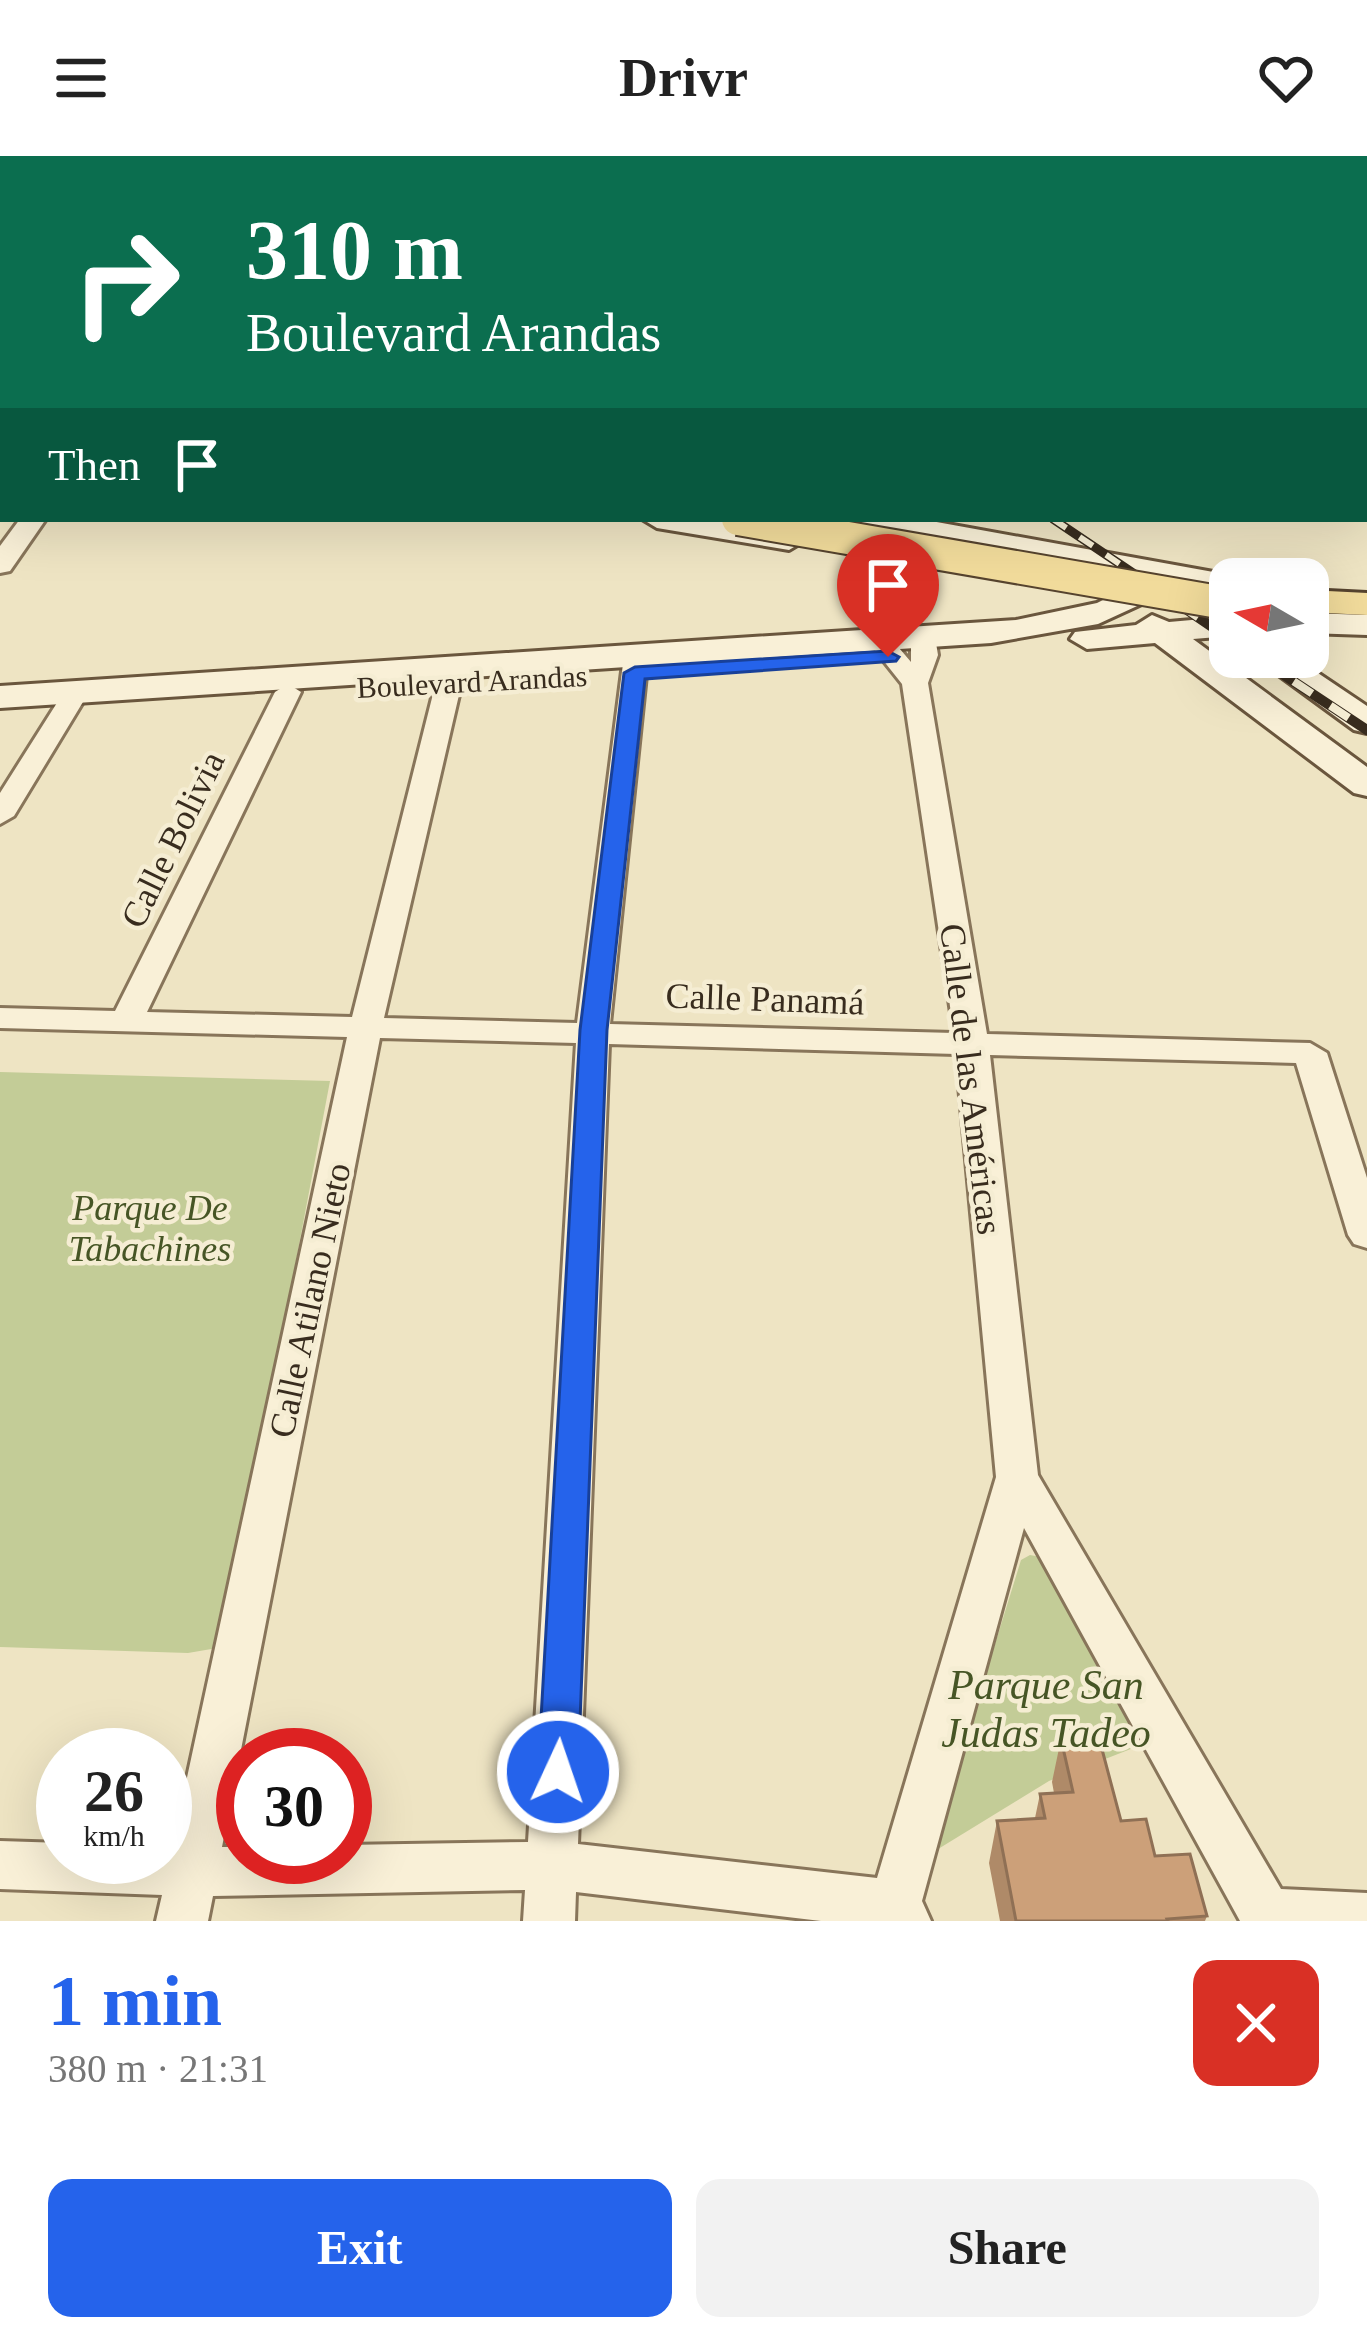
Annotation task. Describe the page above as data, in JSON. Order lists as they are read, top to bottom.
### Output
{
  "streets": {
    "main road": ["Boulevard Arandas"],
    "street": [
      "Calle Bolivia",
      "Calle Panamá",
      "Calle de las Américas",
      "Calle Atilano Nieto"
    ]
  },
  "crossings": [
    ["Boulevard Arandas", "Calle Bolivia"],
    ["Boulevard Arandas", "Calle de las Américas"],
    ["Boulevard Arandas", "Calle Atilano Nieto"],
    ["Calle Bolivia", "Calle Panamá"],
    ["Calle Panamá", "Calle de las Américas"],
    ["Calle Panamá", "Calle Atilano Nieto"]
  ],
  "parks": ["Parque De Tabachines", "Parque San Judas Tadeo"],
  "north": "left",
  "page": {
    "header": "Drivr",
    "turn": ["310 m", "Boulevard Arandas"],
    "then": "Then",
    "speed": "26 km/h",
    "limit": "30",
    "heading": ["1 min", "380 m · 21:31"],
    "buttons": ["Exit", "Share"]
  }
}
